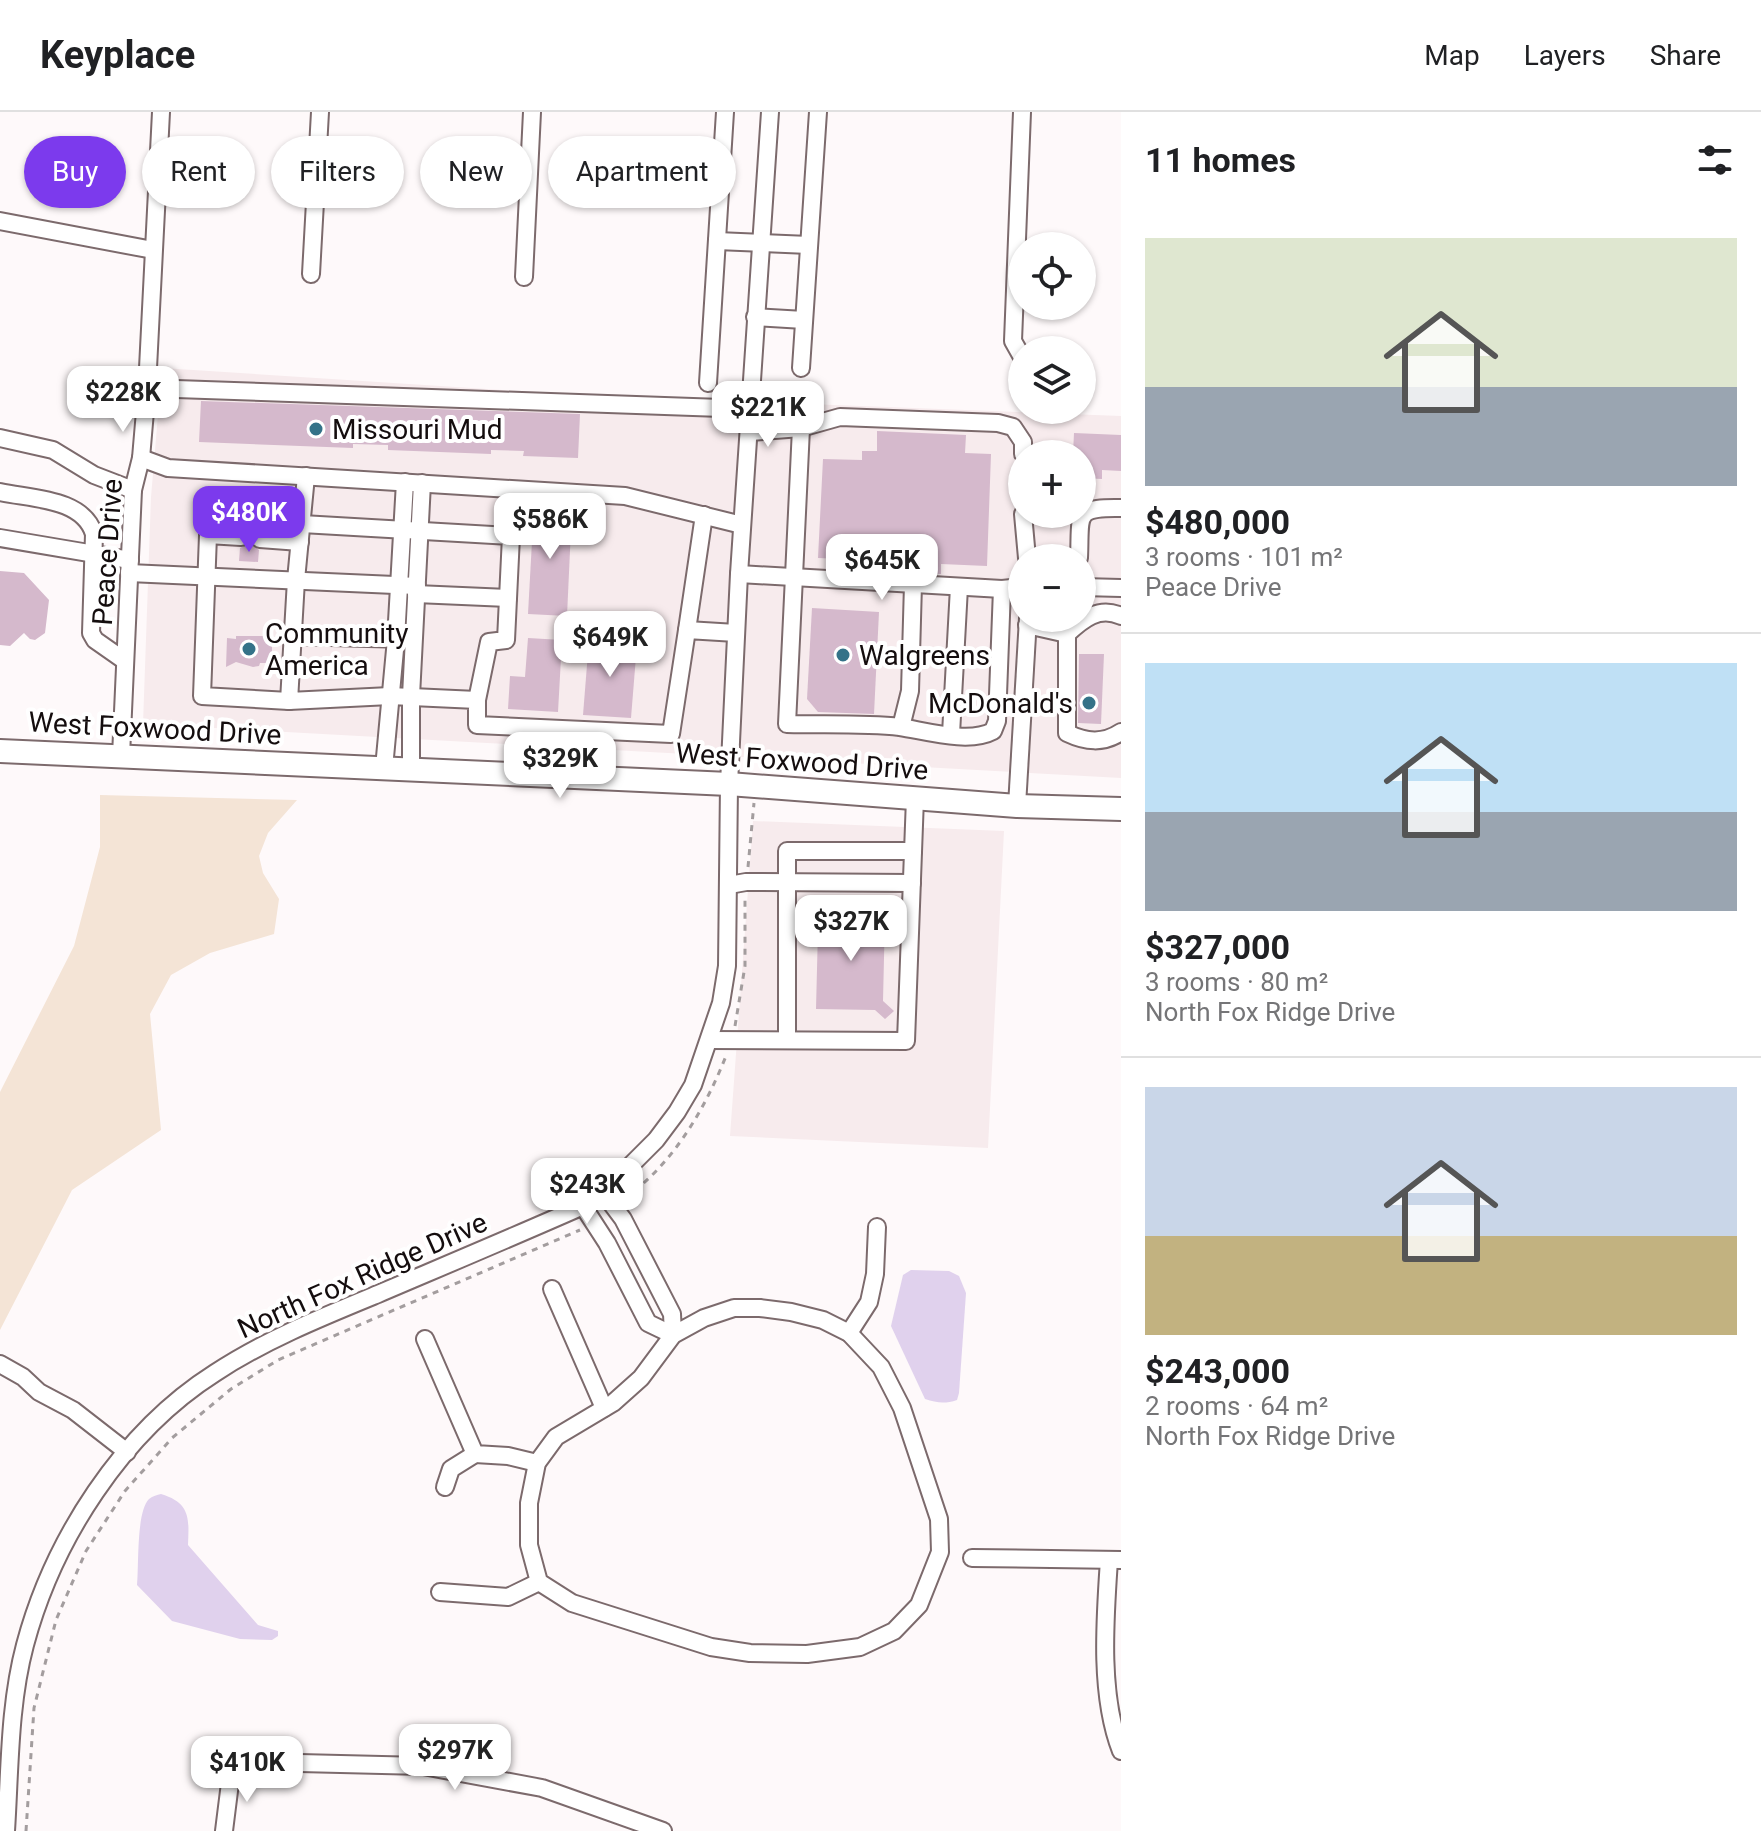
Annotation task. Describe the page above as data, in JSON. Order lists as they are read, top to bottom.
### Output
{
  "streets": {
    "main road": ["West Foxwood Drive"],
    "street": ["Peace Drive", "North Fox Ridge Drive"]
  },
  "crossings": [
    ["Peace Drive", "West Foxwood Drive"],
    ["West Foxwood Drive", "North Fox Ridge Drive"]
  ],
  "places": [
    "Missouri Mud",
    "Community America",
    "Walgreens",
    "McDonald's"
  ],
  "page": {
    "header": "Keyplace",
    "nav": ["Map", "Layers", "Share"],
    "heading": "11 homes",
    "chip": [
      "Buy",
      "Rent",
      "Filters",
      "New",
      "Apartment"
    ],
    "list": [
      {
        "name": "$480,000",
        "note": "3 rooms · 101 m² · Peace Drive"
      },
      {
        "name": "$327,000",
        "note": "3 rooms · 80 m² · North Fox Ridge Drive"
      },
      {
        "name": "$243,000",
        "note": "2 rooms · 64 m² · North Fox Ridge Drive"
      }
    ],
    "map_buttons": ["+", "−"],
    "price": [
      "$228K",
      "$221K",
      "$480K",
      "$586K",
      "$645K",
      "$649K",
      "$329K",
      "$327K",
      "$243K",
      "$297K",
      "$410K"
    ]
  }
}
